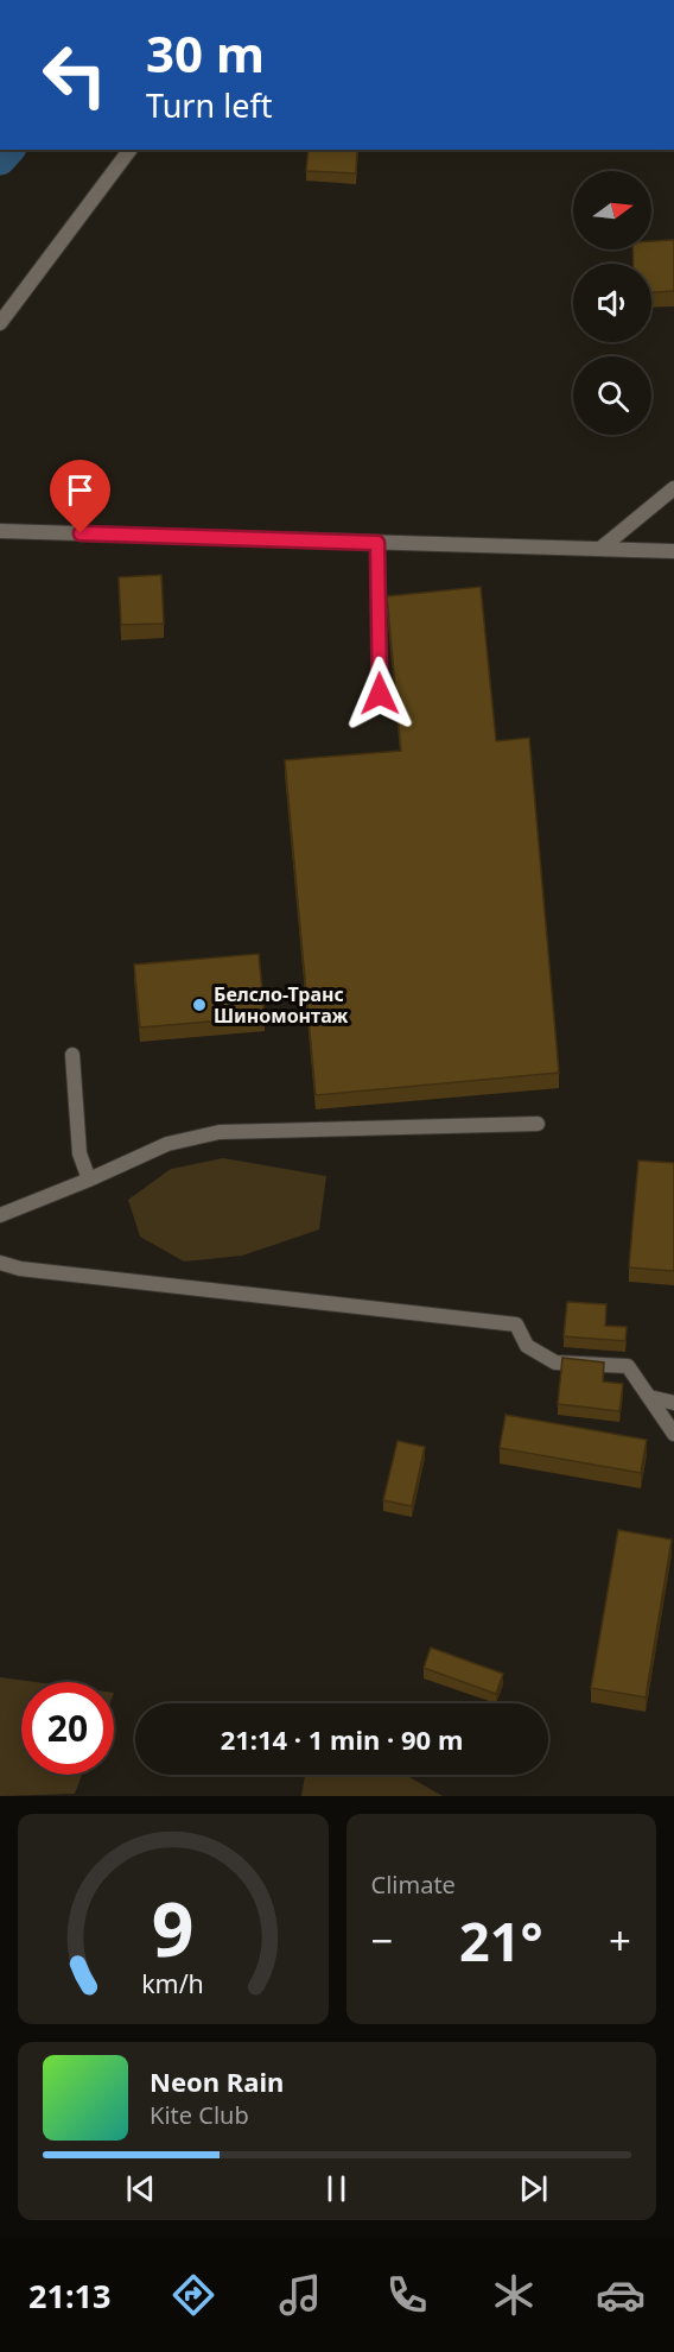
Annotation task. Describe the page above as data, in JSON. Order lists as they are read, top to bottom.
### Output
{
  "places": ["Белсло-Транс Шиномонтаж"],
  "north": "right",
  "page": {
    "turn": ["30 m", "Turn left"],
    "limit": "20",
    "trip": "21:14 · 1 min · 90 m",
    "tile": "Climate",
    "heat": ["−", "21°", "+"],
    "song": ["Neon Rain", "Kite Club"],
    "tabs": "21:13",
    "gauge": ["9", "km/h"]
  }
}
